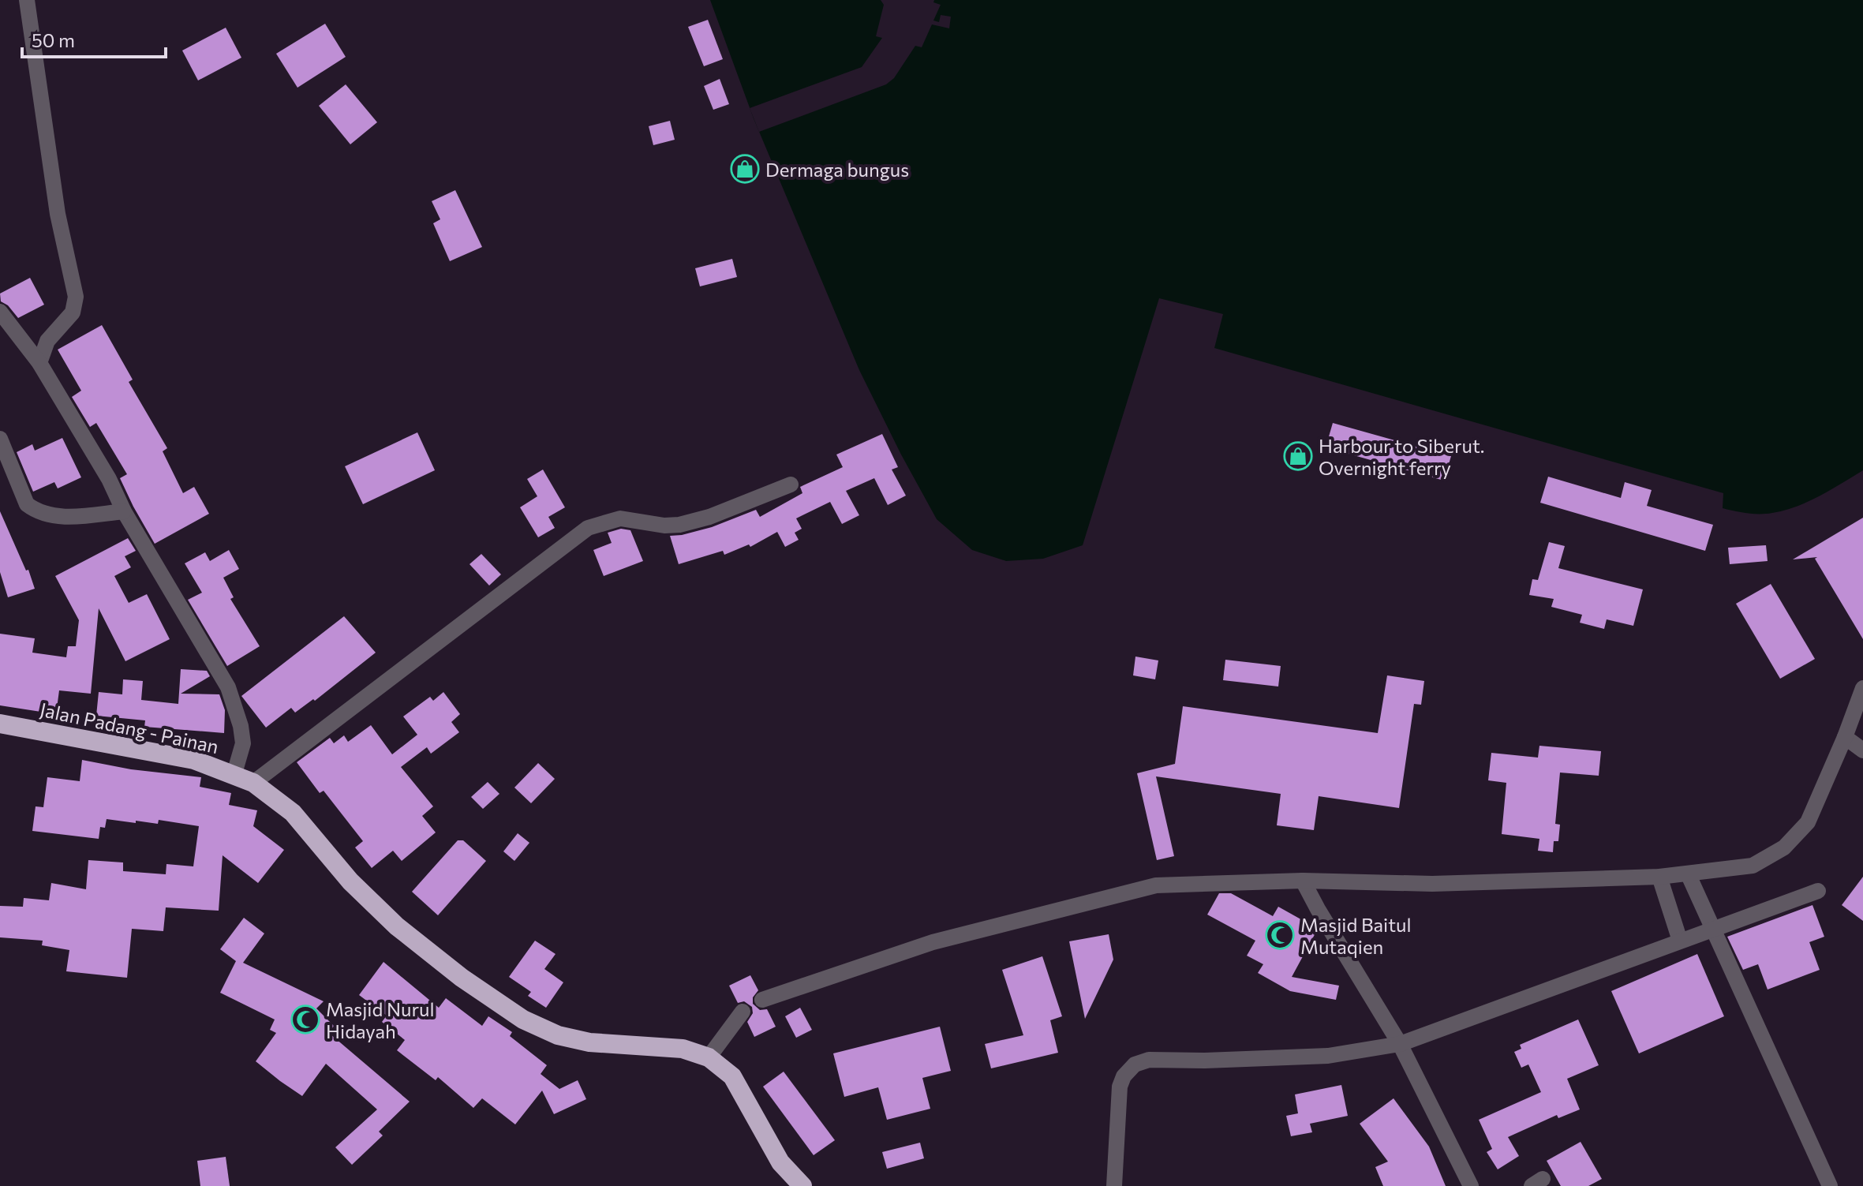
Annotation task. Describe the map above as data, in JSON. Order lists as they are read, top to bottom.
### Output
{
  "streets": {
    "highway": ["Jalan Padang - Painan"]
  },
  "places": {
    "shop": ["Dermaga bungus", "Harbour to Siberut. Overnight ferry"],
    "mosque": ["Masjid Baitul Mutaqien", "Masjid Nurul Hidayah"]
  },
  "scale_bar": "50 m"
}
